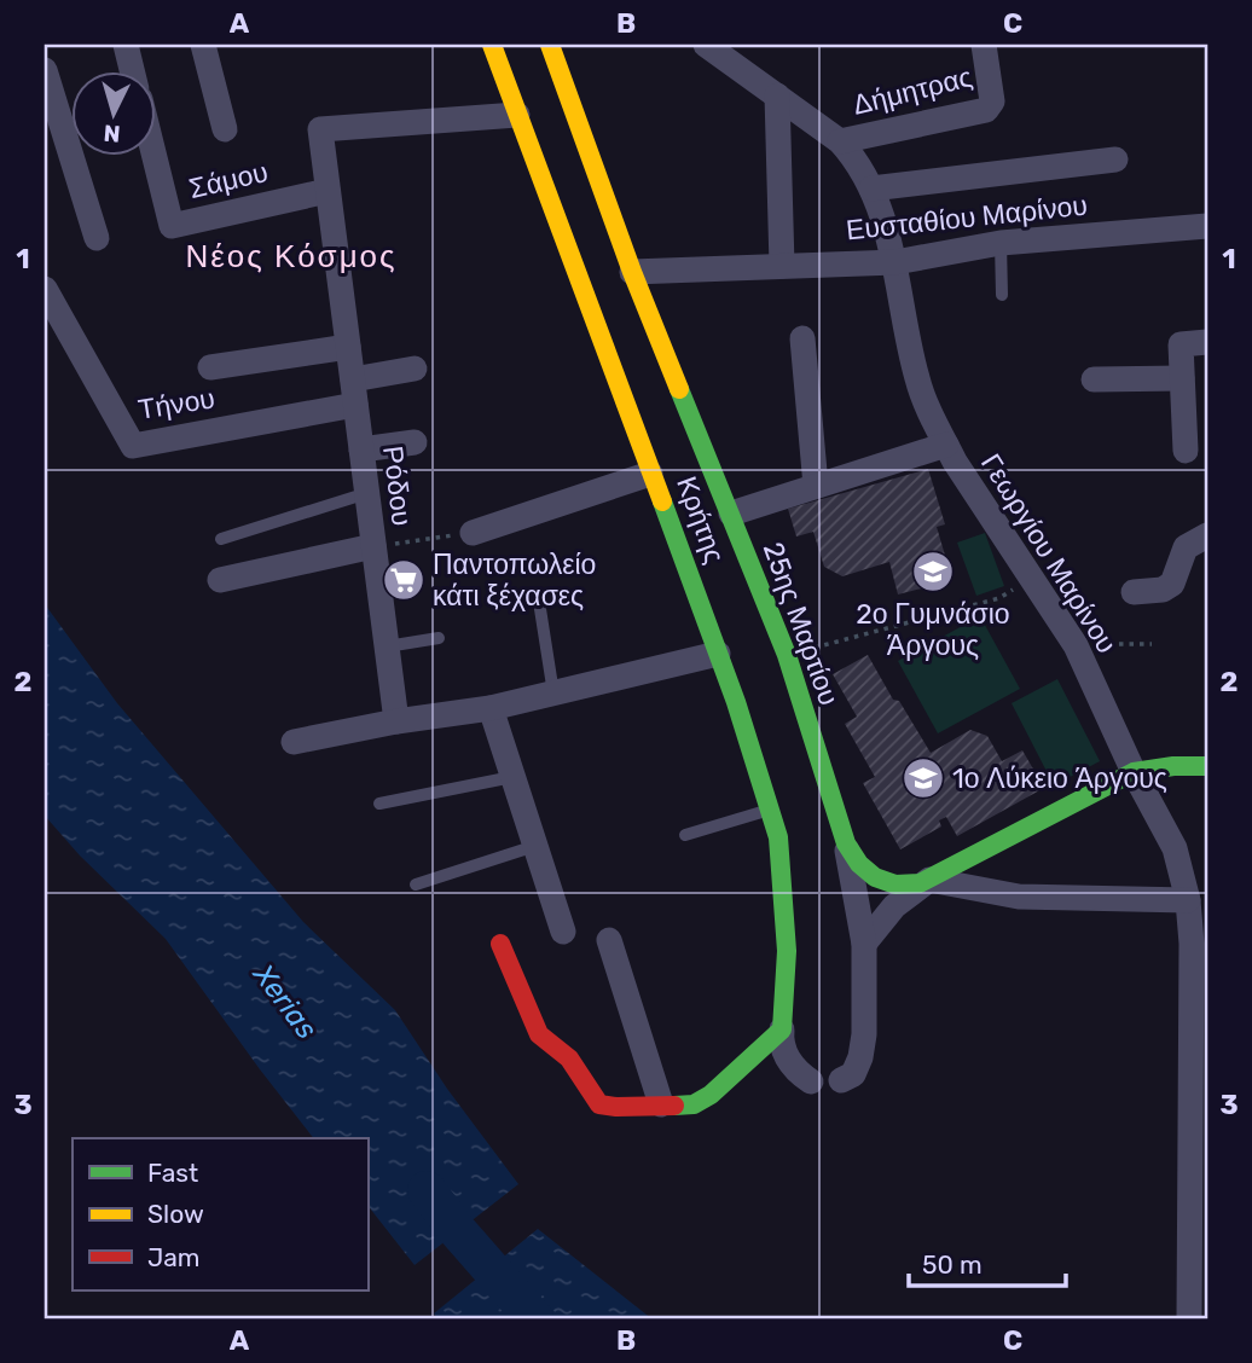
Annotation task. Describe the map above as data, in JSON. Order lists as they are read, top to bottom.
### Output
{
  "streets": {
    "street": [
      "Δήμητρας",
      "Σάμου",
      "Ευσταθίου Μαρίνου",
      "Τήνου",
      "Ρόδου",
      "Κρήτης",
      "Γεωργίου Μαρίνου",
      "25ης Μαρτίου"
    ]
  },
  "crossings": [
    ["Δήμητρας", "Γεωργίου Μαρίνου"],
    ["Σάμου", "Ρόδου"],
    ["Ευσταθίου Μαρίνου", "Γεωργίου Μαρίνου"],
    ["Ευσταθίου Μαρίνου", "25ης Μαρτίου"],
    ["Τήνου", "Ρόδου"],
    ["Ρόδου", "Κρήτης"],
    ["Γεωργίου Μαρίνου", "25ης Μαρτίου"]
  ],
  "districts": ["Νέος Κόσμος"],
  "water": ["Xerias"],
  "places": {
    "school or university": ["2ο Γυμνάσιο Άργους", "1ο Λύκειο Άργους"],
    "supermarket": ["Παντοπωλείο κάτι ξέχασες"]
  },
  "legend": ["Fast", "Slow", "Jam"],
  "scale_bar": "50 m",
  "north": "bottom",
  "grid": {
    "columns": ["A", "B", "C"],
    "rows": ["1", "2", "3"]
  }
}
